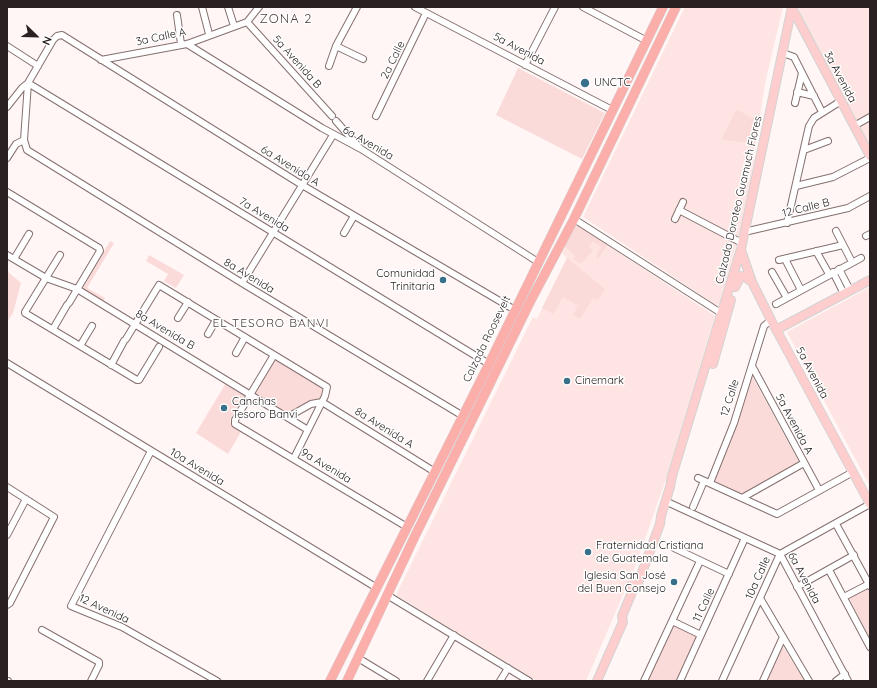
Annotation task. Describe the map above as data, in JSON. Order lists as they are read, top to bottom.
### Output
{
  "streets": {
    "highway": ["Calzada Roosevelt"],
    "main road": ["5a Avenida", "3a Avenida", "Calzada Doroteo Guamuch Flores"],
    "street": [
      "3a Calle A",
      "2a Calle",
      "5a Avenida B",
      "6a Avenida",
      "6a Avenida A",
      "12 Calle B",
      "7a Avenida",
      "8a Avenida",
      "8a Avenida B",
      "12 Calle",
      "5a Avenida A",
      "8a Avenida A",
      "9a Avenida",
      "10a Avenida",
      "10a Calle",
      "11 Calle",
      "12 Avenida"
    ]
  },
  "crossings": [
    ["3a Calle A", "5a Avenida B"],
    ["3a Calle A", "6a Avenida"],
    ["3a Calle A", "6a Avenida A"],
    ["5a Avenida", "2a Calle"],
    ["5a Avenida", "Calzada Doroteo Guamuch Flores"],
    ["5a Avenida", "Calzada Roosevelt"],
    ["5a Avenida", "12 Calle"],
    ["5a Avenida", "10a Calle"],
    ["5a Avenida B", "6a Avenida"],
    ["3a Avenida", "Calzada Doroteo Guamuch Flores"],
    ["6a Avenida", "Calzada Doroteo Guamuch Flores"],
    ["6a Avenida", "Calzada Roosevelt"],
    ["6a Avenida", "10a Calle"],
    ["6a Avenida", "11 Calle"],
    ["6a Avenida A", "Calzada Roosevelt"],
    ["Calzada Doroteo Guamuch Flores", "12 Calle B"],
    ["7a Avenida", "Calzada Roosevelt"],
    ["8a Avenida", "Calzada Roosevelt"],
    ["8a Avenida B", "9a Avenida"],
    ["Calzada Roosevelt", "8a Avenida A"],
    ["Calzada Roosevelt", "9a Avenida"],
    ["Calzada Roosevelt", "10a Avenida"],
    ["12 Calle", "5a Avenida A"],
    ["10a Avenida", "12 Avenida"]
  ],
  "districts": ["ZONA 2", "EL TESORO BANVI"],
  "places": [
    "UNCTC",
    "Comunidad Trinitaria",
    "Cinemark",
    "Canchas Tesoro Banvi",
    "Fraternidad Cristiana de Guatemala",
    "Iglesia San José del Buen Consejo"
  ],
  "north": "bottom right"
}
